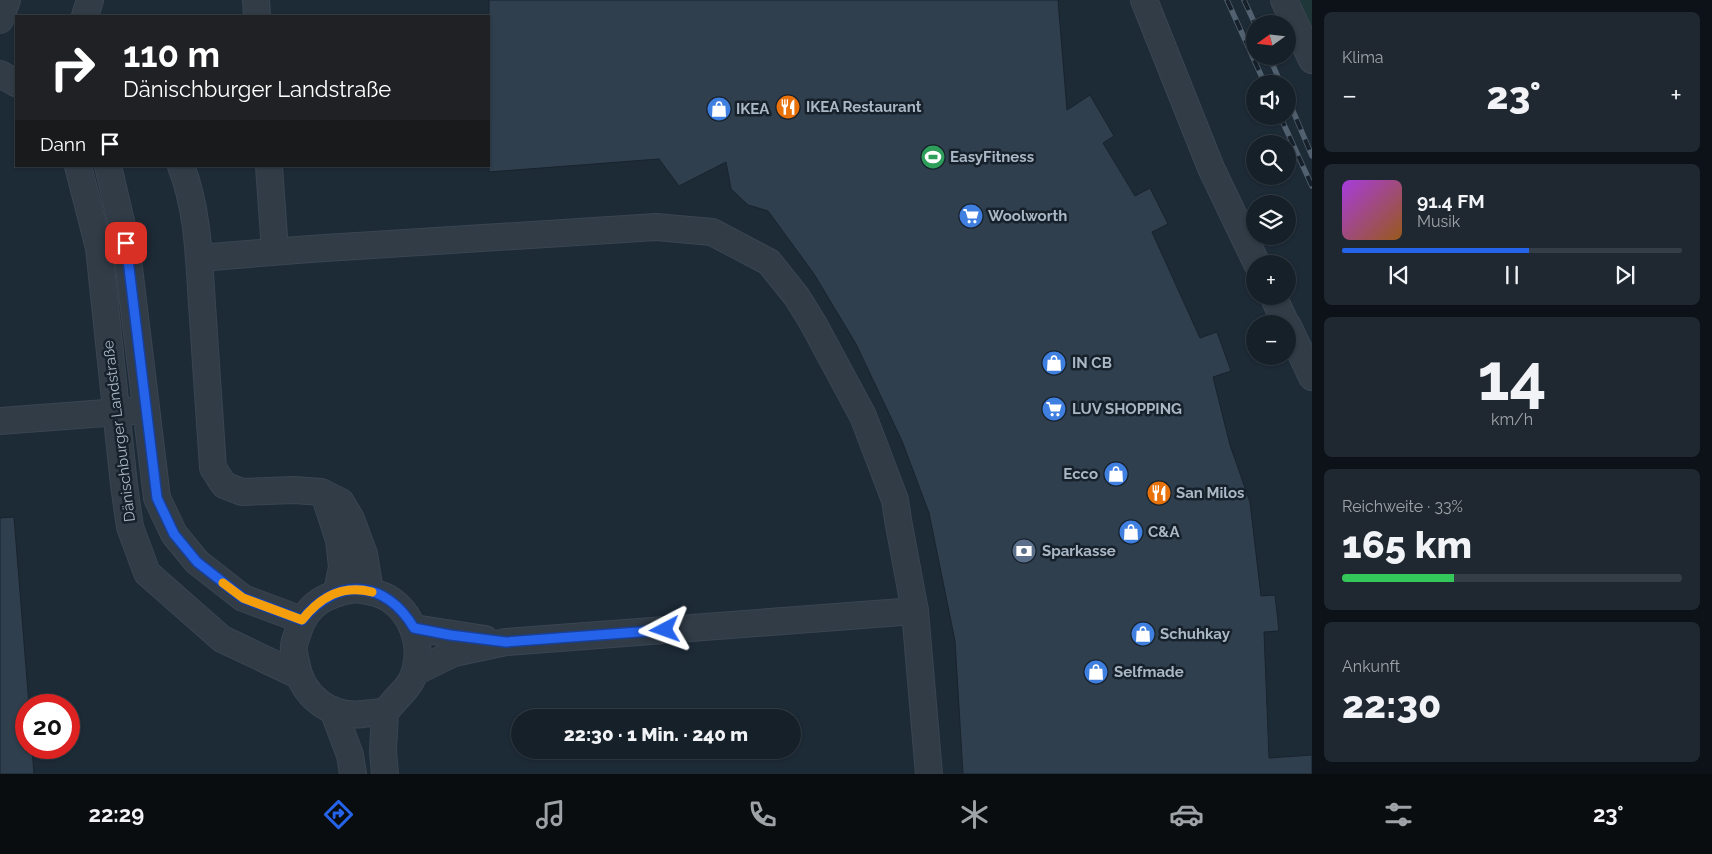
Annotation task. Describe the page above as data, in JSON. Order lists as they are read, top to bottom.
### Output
{
  "streets": {
    "street": ["Dänischburger Landstraße"]
  },
  "places": {
    "restaurant": ["IKEA Restaurant", "San Milos"],
    "shop": [
      "IKEA",
      "IN CB",
      "Ecco",
      "C&A",
      "Schuhkay",
      "Selfmade"
    ],
    "sports": ["EasyFitness"],
    "supermarket": ["Woolworth", "LUV SHOPPING"],
    "bank": ["Sparkasse"]
  },
  "north": "left",
  "page": {
    "tile": [
      "Klima",
      ["14", "km/h"],
      ["Reichweite · 33%", "165 km"],
      ["Ankunft", "22:30"]
    ],
    "map_buttons": ["+", "−"],
    "turn": ["110 m", "Dänischburger Landstraße"],
    "heat": ["−", "23°", "+"],
    "then": "Dann",
    "song": ["91.4 FM", "Musik"],
    "limit": "20",
    "trip": "22:30 · 1 Min. · 240 m",
    "tabs": ["22:29", "23°"]
  }
}
